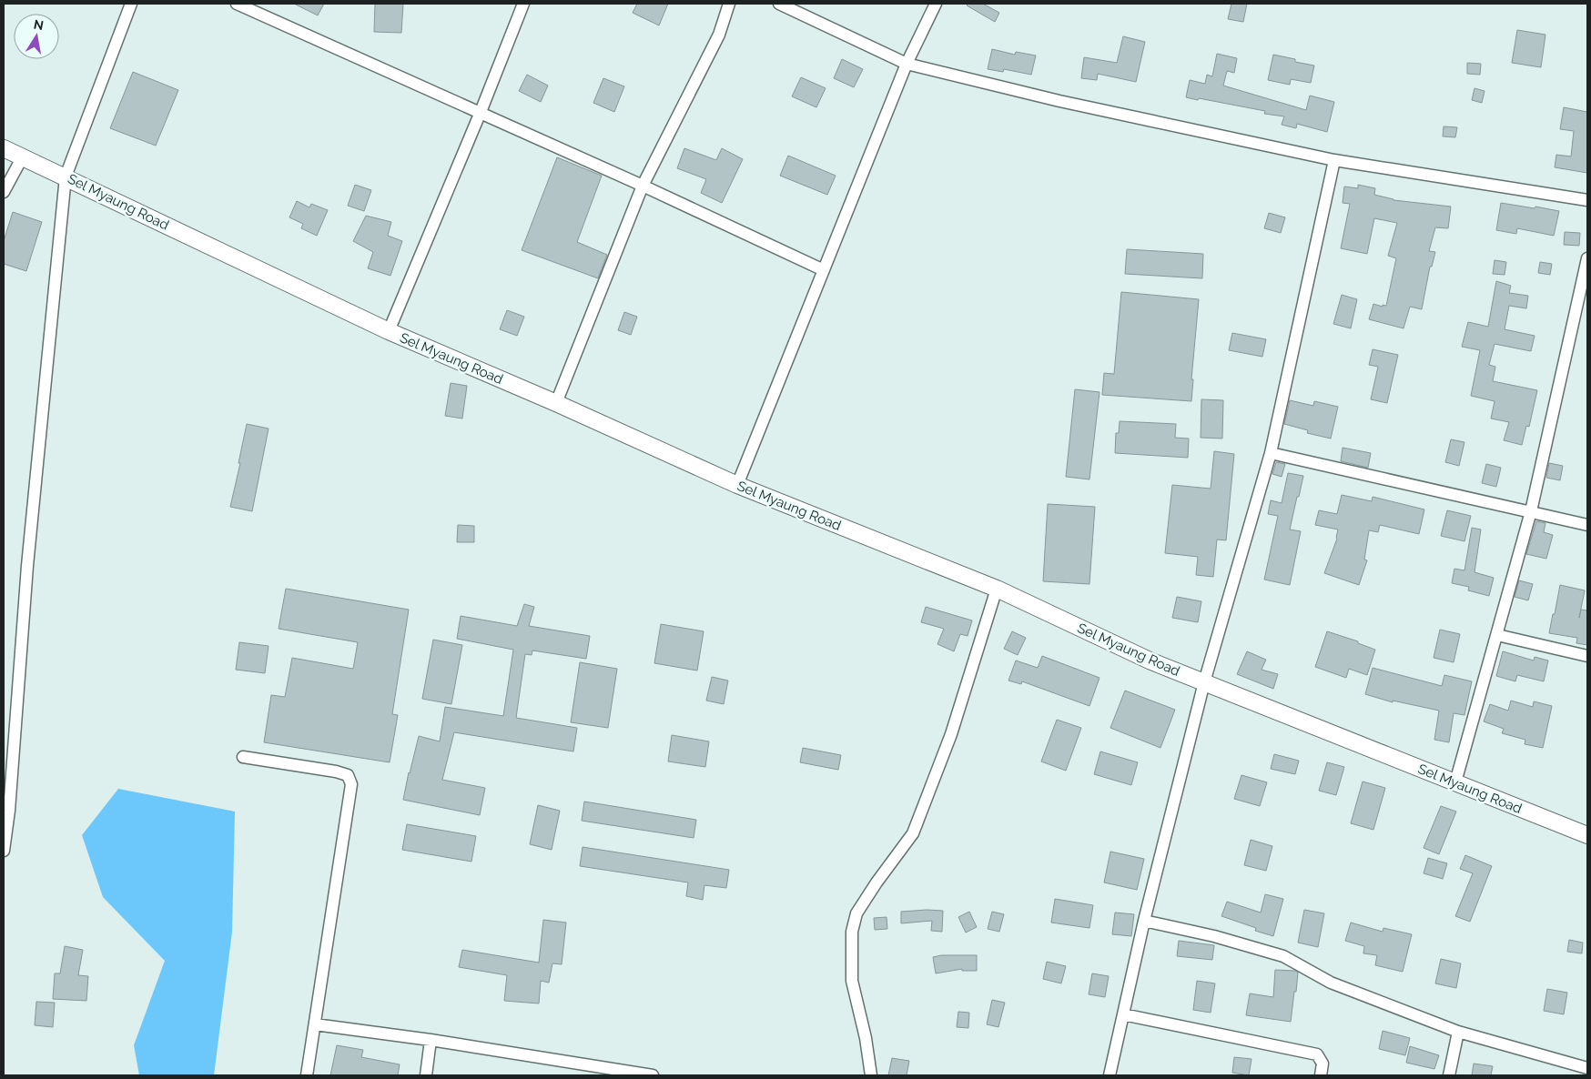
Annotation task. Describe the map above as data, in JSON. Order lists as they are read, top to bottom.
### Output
{
  "streets": {
    "main road": ["Sel Myaung Road"]
  },
  "north": "top"
}
